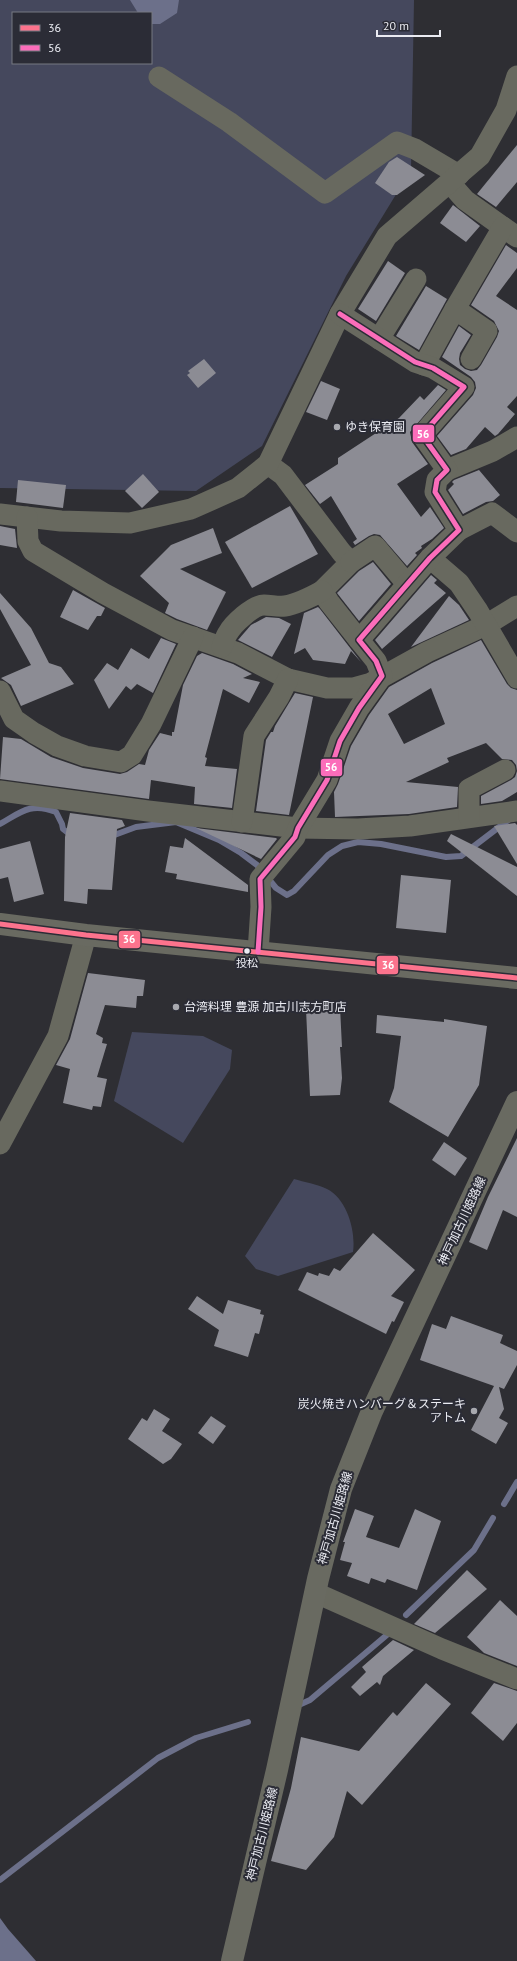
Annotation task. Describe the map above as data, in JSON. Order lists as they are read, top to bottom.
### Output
{
  "streets": {
    "main road": ["神戸加古川姫路線"]
  },
  "places": [
    "ゆき保育園",
    "投松",
    "台湾料理 豊源 加古川志方町店",
    "炭火焼きハンバーグ＆ステーキ アトム"
  ],
  "lines": ["transit line 56", "transit line 36"],
  "legend": ["36", "56"],
  "scale_bar": "20 m"
}
